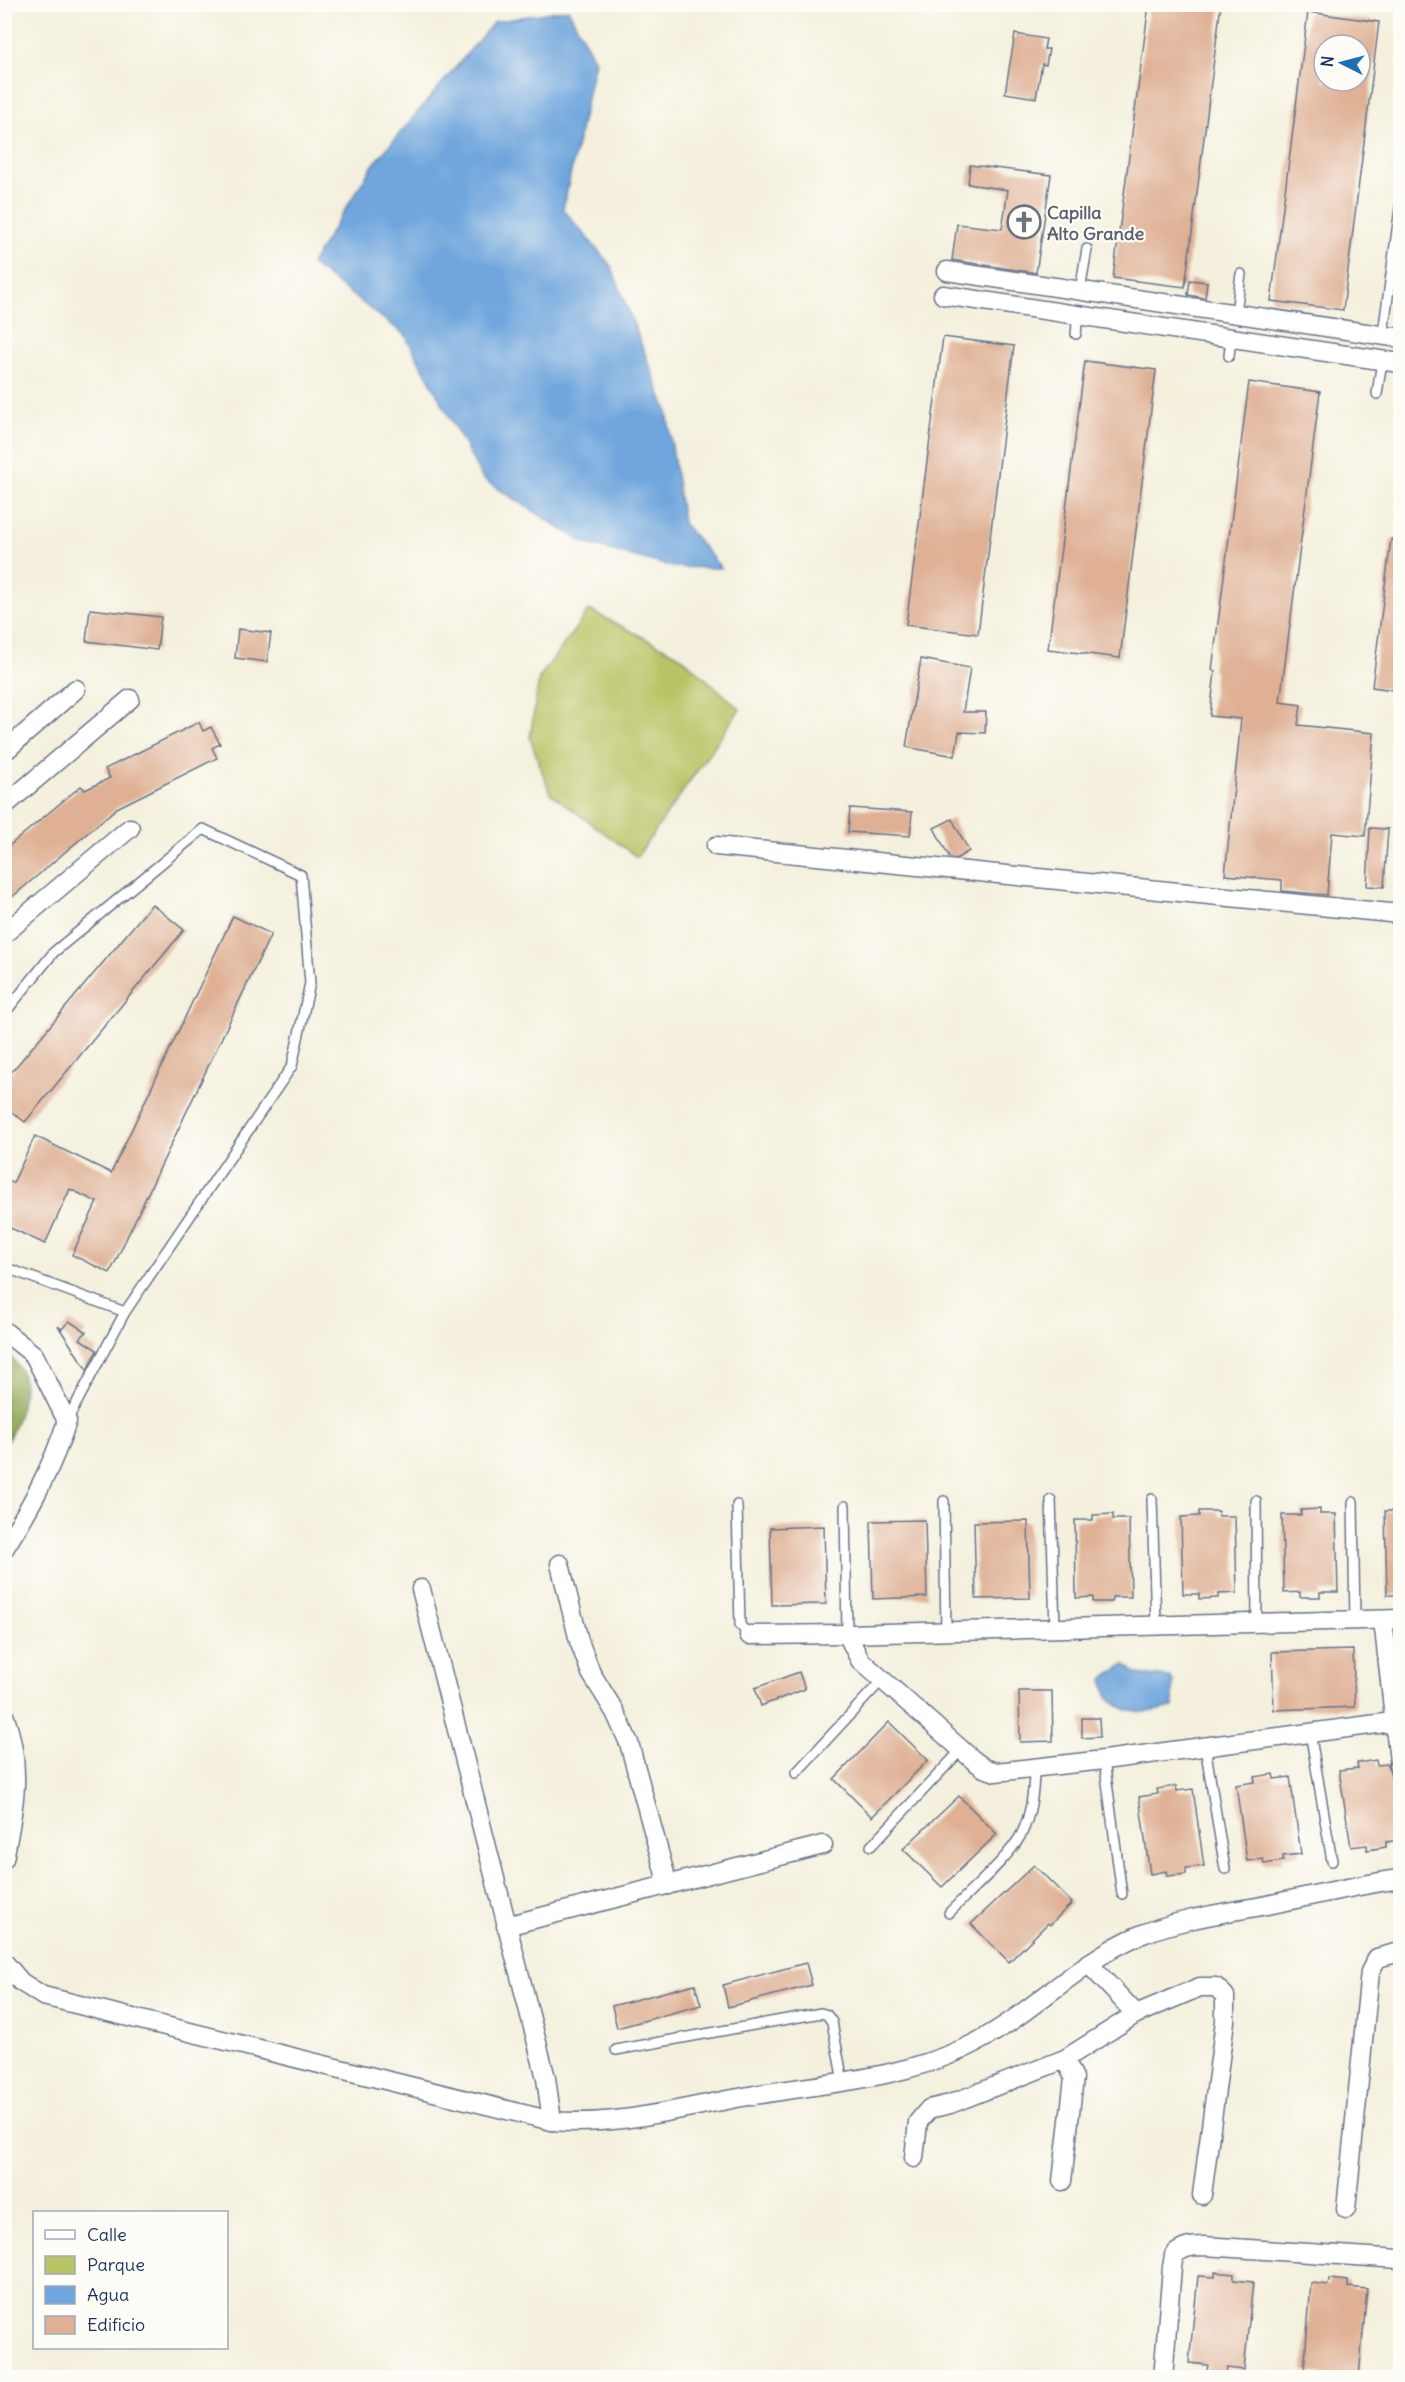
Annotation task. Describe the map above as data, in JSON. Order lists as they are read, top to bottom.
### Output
{
  "places": {
    "church": ["Capilla Alto Grande"]
  },
  "legend": [
    "Calle",
    "Parque",
    "Agua",
    "Edificio"
  ],
  "north": "left"
}
